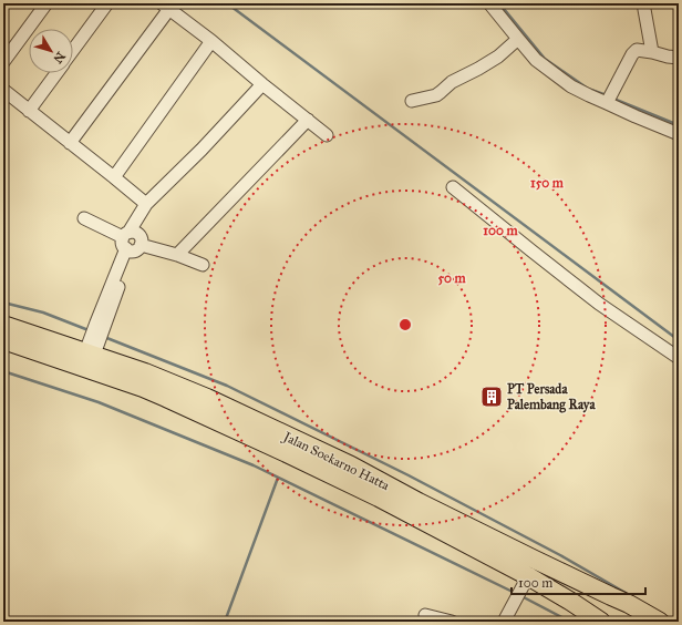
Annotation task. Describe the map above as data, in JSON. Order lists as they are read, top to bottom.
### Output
{
  "streets": {
    "highway": ["Jalan Soekarno Hatta"]
  },
  "places": {
    "building": ["PT Persada Palembang Raya"]
  },
  "scale_bar": "100 m",
  "north": "bottom right",
  "rings": ["150 m", "100 m", "50 m"]
}
